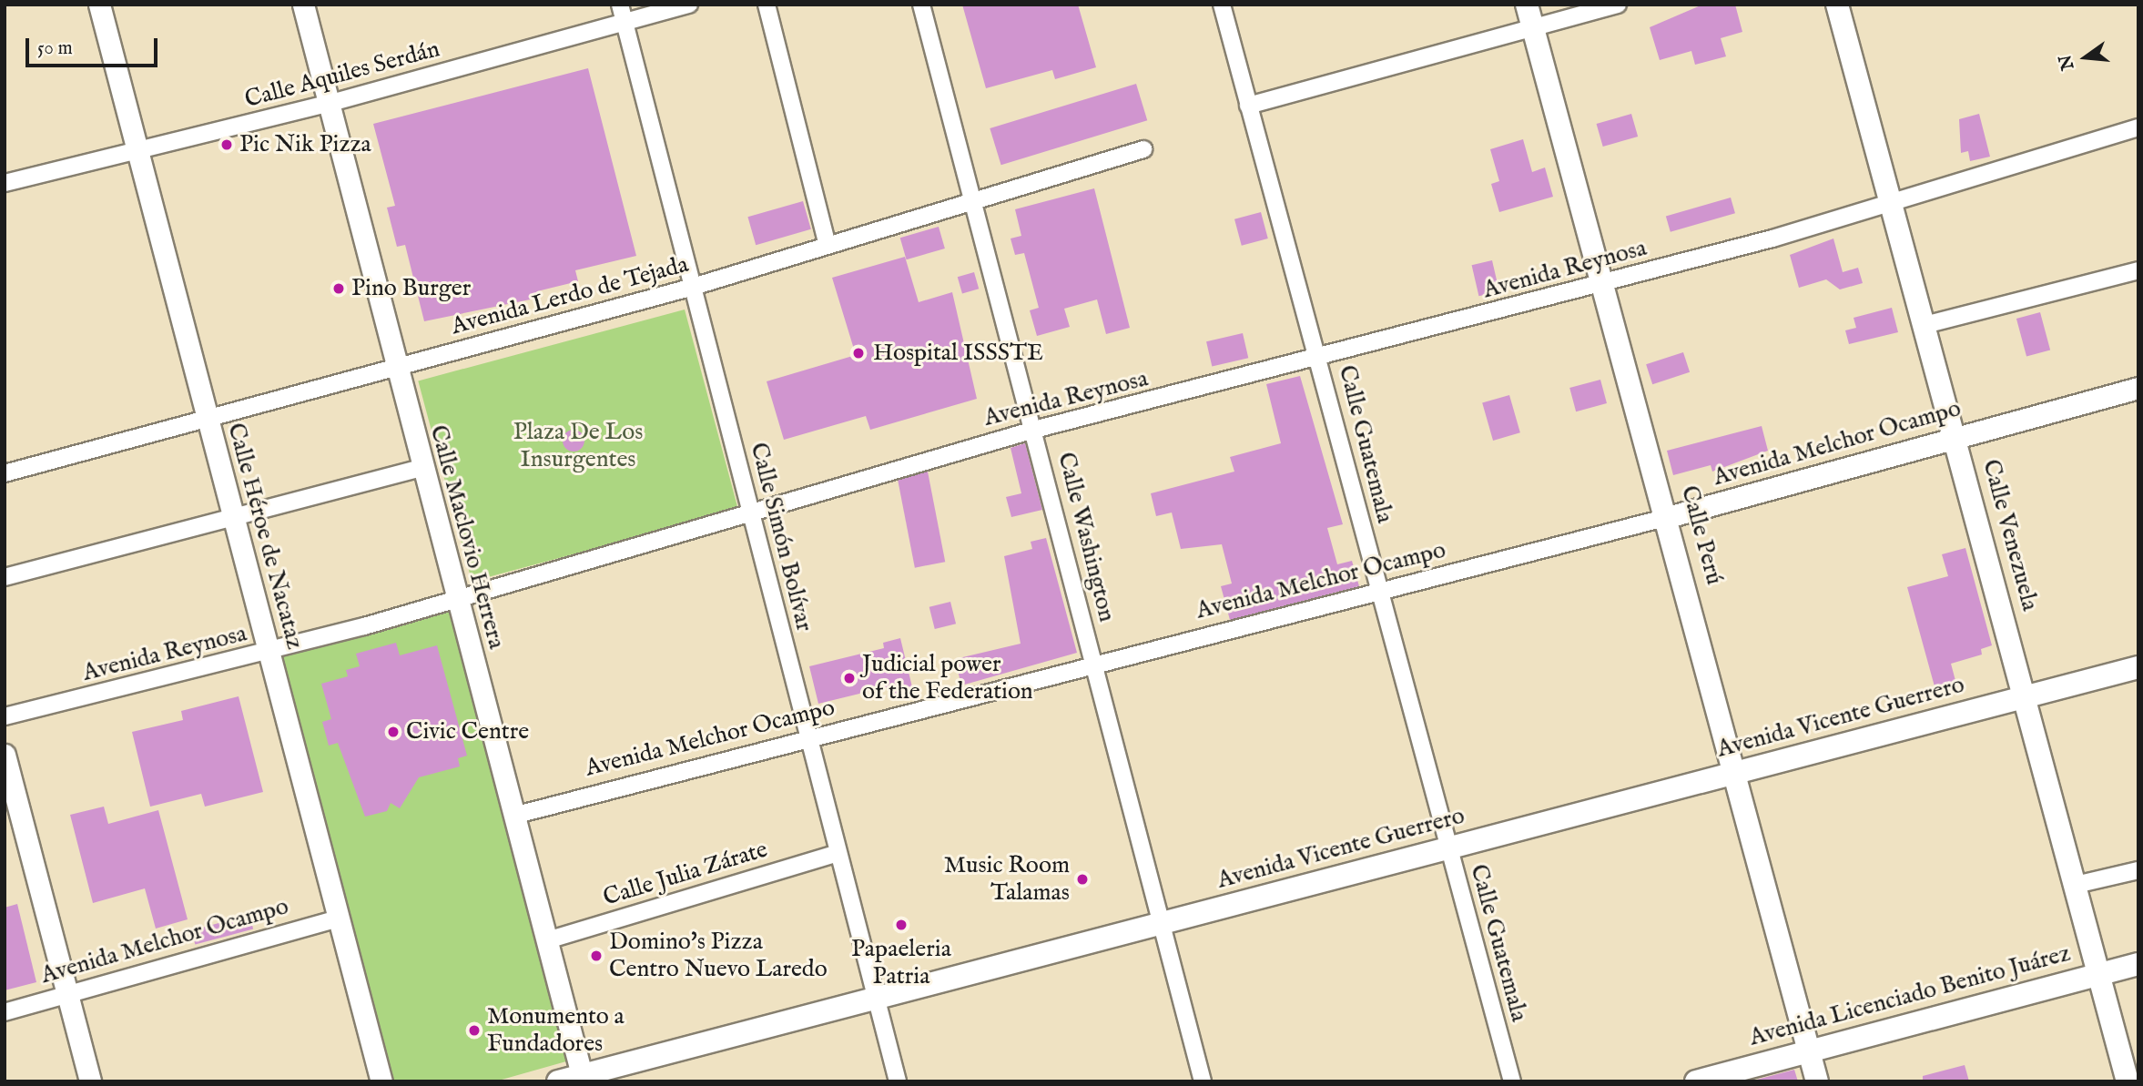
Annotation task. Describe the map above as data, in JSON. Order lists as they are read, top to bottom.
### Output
{
  "streets": {
    "main road": [
      "Calle Perú",
      "Calle Venezuela",
      "Avenida Vicente Guerrero",
      "Avenida Licenciado Benito Juárez"
    ],
    "street": [
      "Calle Aquiles Serdán",
      "Avenida Reynosa",
      "Avenida Lerdo de Tejada",
      "Avenida Melchor Ocampo",
      "Calle Guatemala",
      "Calle Héroe de Nacataz",
      "Calle Maclovio Herrera",
      "Calle Simón Bolívar",
      "Calle Washington",
      "Calle Julia Zárate"
    ]
  },
  "crossings": [
    ["Calle Aquiles Serdán", "Calle Héroe de Nacataz"],
    ["Calle Aquiles Serdán", "Calle Maclovio Herrera"],
    ["Calle Aquiles Serdán", "Calle Simón Bolívar"],
    ["Avenida Reynosa", "Calle Guatemala"],
    ["Avenida Reynosa", "Calle Perú"],
    ["Avenida Reynosa", "Calle Venezuela"],
    ["Avenida Reynosa", "Calle Héroe de Nacataz"],
    ["Avenida Reynosa", "Calle Maclovio Herrera"],
    ["Avenida Reynosa", "Calle Simón Bolívar"],
    ["Avenida Reynosa", "Calle Washington"],
    ["Avenida Lerdo de Tejada", "Calle Héroe de Nacataz"],
    ["Avenida Lerdo de Tejada", "Calle Maclovio Herrera"],
    ["Avenida Lerdo de Tejada", "Calle Simón Bolívar"],
    ["Avenida Lerdo de Tejada", "Calle Washington"],
    ["Avenida Melchor Ocampo", "Calle Guatemala"],
    ["Avenida Melchor Ocampo", "Calle Perú"],
    ["Avenida Melchor Ocampo", "Calle Venezuela"],
    ["Avenida Melchor Ocampo", "Calle Héroe de Nacataz"],
    ["Avenida Melchor Ocampo", "Calle Maclovio Herrera"],
    ["Avenida Melchor Ocampo", "Calle Simón Bolívar"],
    ["Avenida Melchor Ocampo", "Calle Washington"],
    ["Calle Guatemala", "Avenida Vicente Guerrero"],
    ["Calle Perú", "Avenida Vicente Guerrero"],
    ["Calle Perú", "Avenida Licenciado Benito Juárez"],
    ["Calle Venezuela", "Avenida Vicente Guerrero"],
    ["Calle Venezuela", "Avenida Licenciado Benito Juárez"],
    ["Calle Maclovio Herrera", "Avenida Vicente Guerrero"],
    ["Calle Maclovio Herrera", "Calle Julia Zárate"],
    ["Calle Simón Bolívar", "Avenida Vicente Guerrero"],
    ["Calle Simón Bolívar", "Calle Julia Zárate"],
    ["Calle Washington", "Avenida Vicente Guerrero"]
  ],
  "parks": ["Plaza De Los Insurgentes"],
  "places": [
    "Pic Nik Pizza",
    "Pino Burger",
    "Hospital ISSSTE",
    "Judicial power of the Federation",
    "Civic Centre",
    "Music Room Talamas",
    "Papaeleria Patria",
    "Domino's Pizza Centro Nuevo Laredo",
    "Monumento a Fundadores"
  ],
  "scale_bar": "50 m",
  "north": "left"
}
